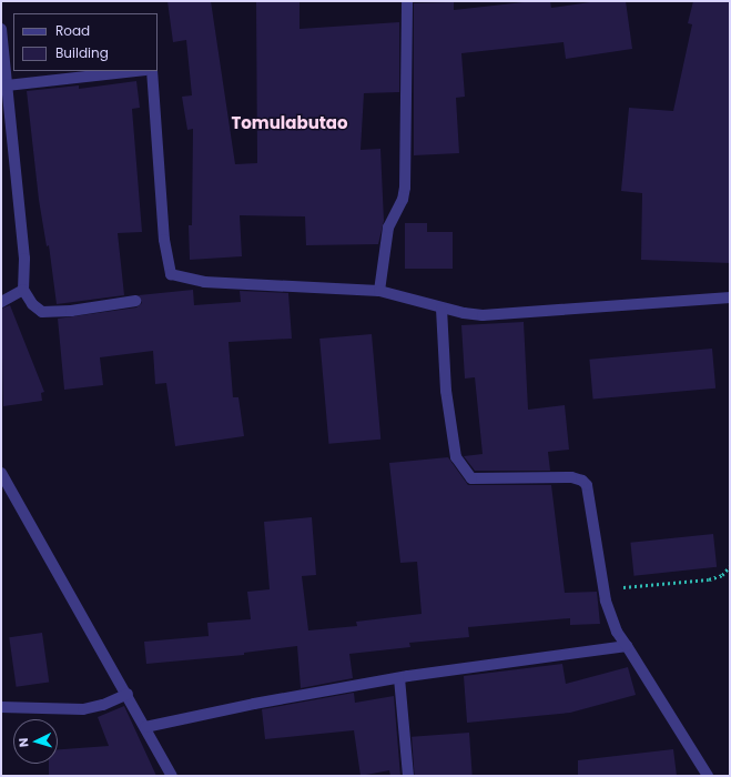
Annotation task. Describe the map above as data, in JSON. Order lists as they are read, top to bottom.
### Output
{
  "districts": ["Tomulabutao"],
  "legend": ["Road", "Building"],
  "north": "left"
}
